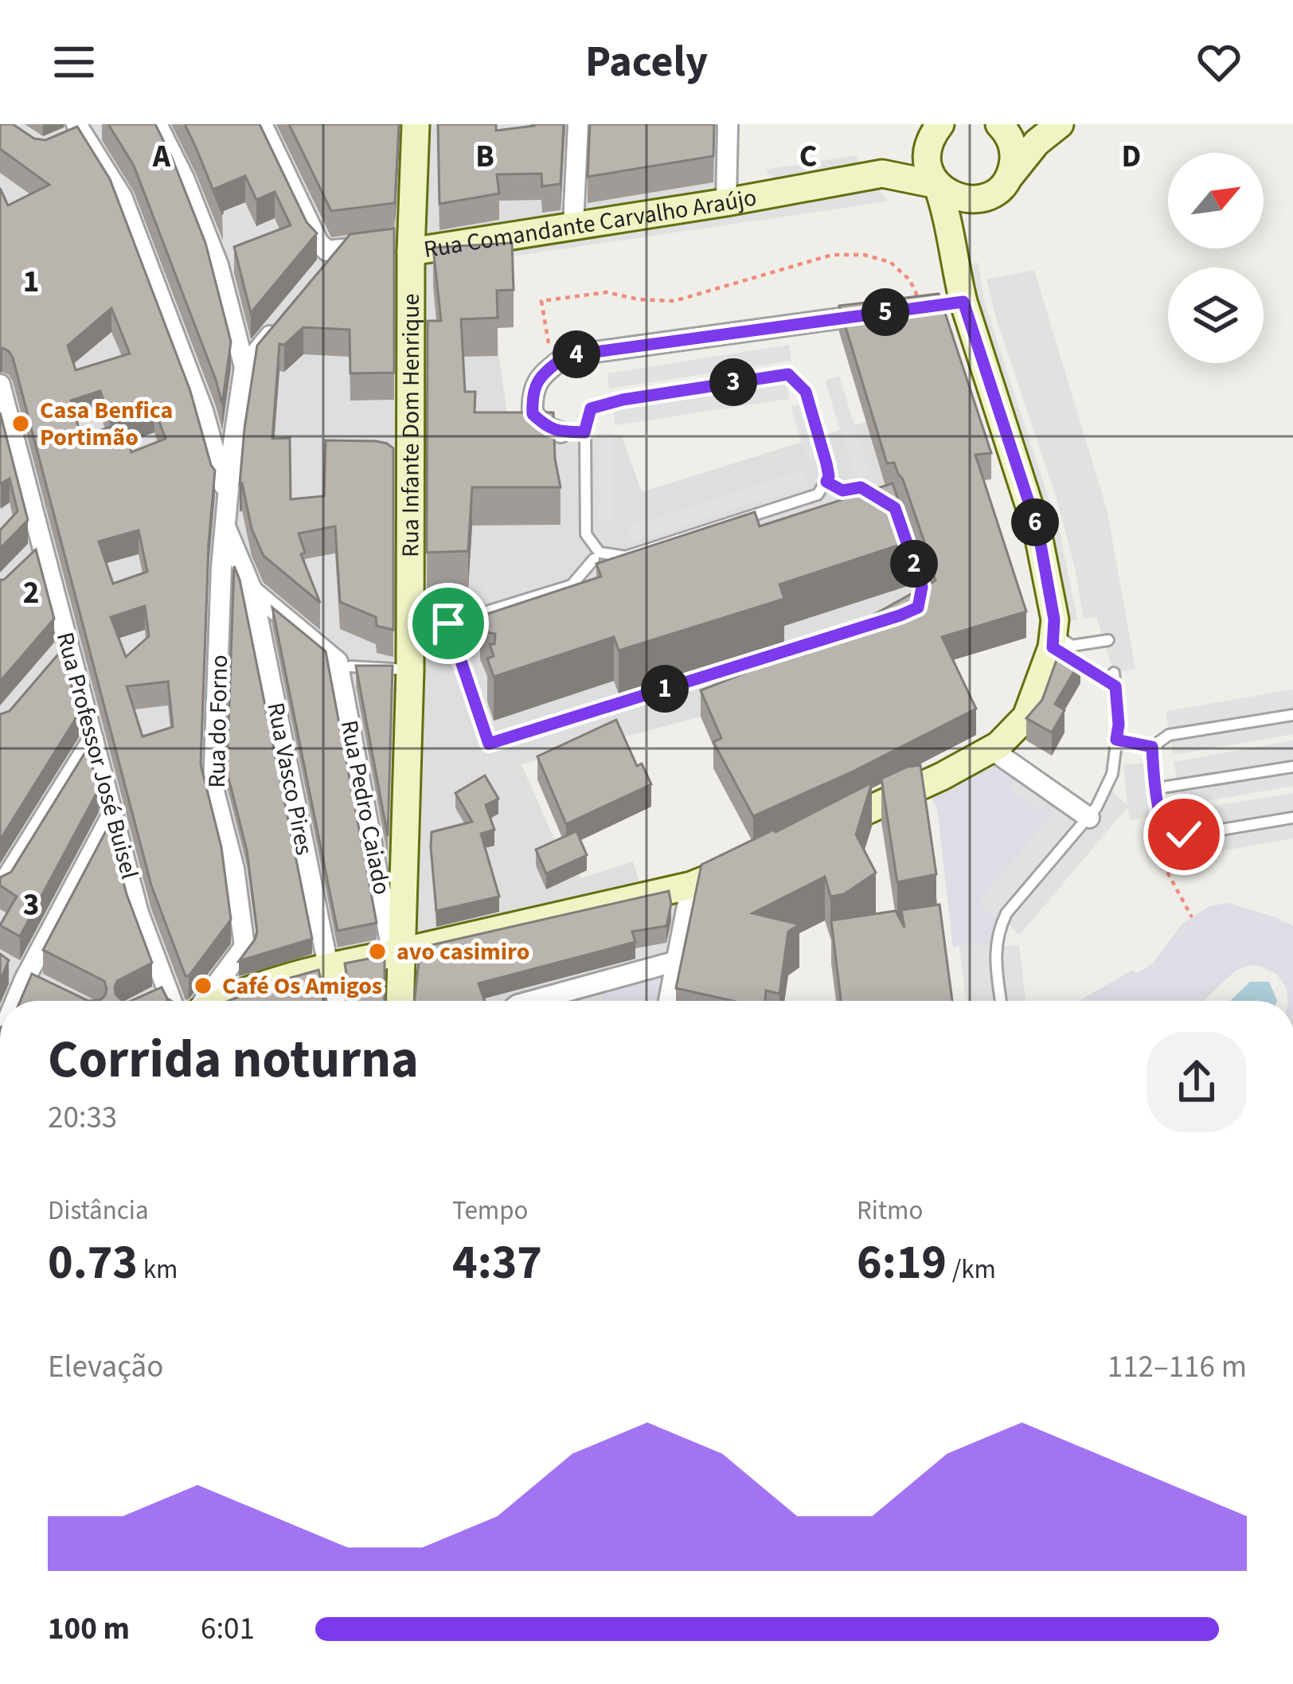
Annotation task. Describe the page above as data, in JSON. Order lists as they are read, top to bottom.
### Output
{
  "streets": {
    "main road": ["Rua Comandante Carvalho Araújo", "Rua Infante Dom Henrique"],
    "street": [
      "Rua do Forno",
      "Rua Professor José Buisel",
      "Rua Vasco Pires",
      "Rua Pedro Caiado"
    ]
  },
  "crossings": [
    ["Rua Comandante Carvalho Araújo", "Rua Infante Dom Henrique"],
    ["Rua do Forno", "Rua Vasco Pires"]
  ],
  "places": ["Casa Benfica Portimão", "avo casimiro", "Café Os Amigos"],
  "north": "top right",
  "page": {
    "header": "Pacely",
    "pins": [
      "5",
      "4",
      "3",
      "6",
      "2",
      "1"
    ],
    "heading": ["Corrida noturna", "20:33"],
    "stats": [
      ["Distância", "0.73 km"],
      ["Tempo", "4:37"],
      ["Ritmo", "6:19 /km"]
    ],
    "chart": ["Elevação", "112–116 m"],
    "list": [
      {
        "name": "100 m",
        "note": "6:01"
      }
    ]
  },
  "grid": {
    "columns": [
      "A",
      "B",
      "C",
      "D"
    ],
    "rows": ["1", "2", "3"]
  }
}
